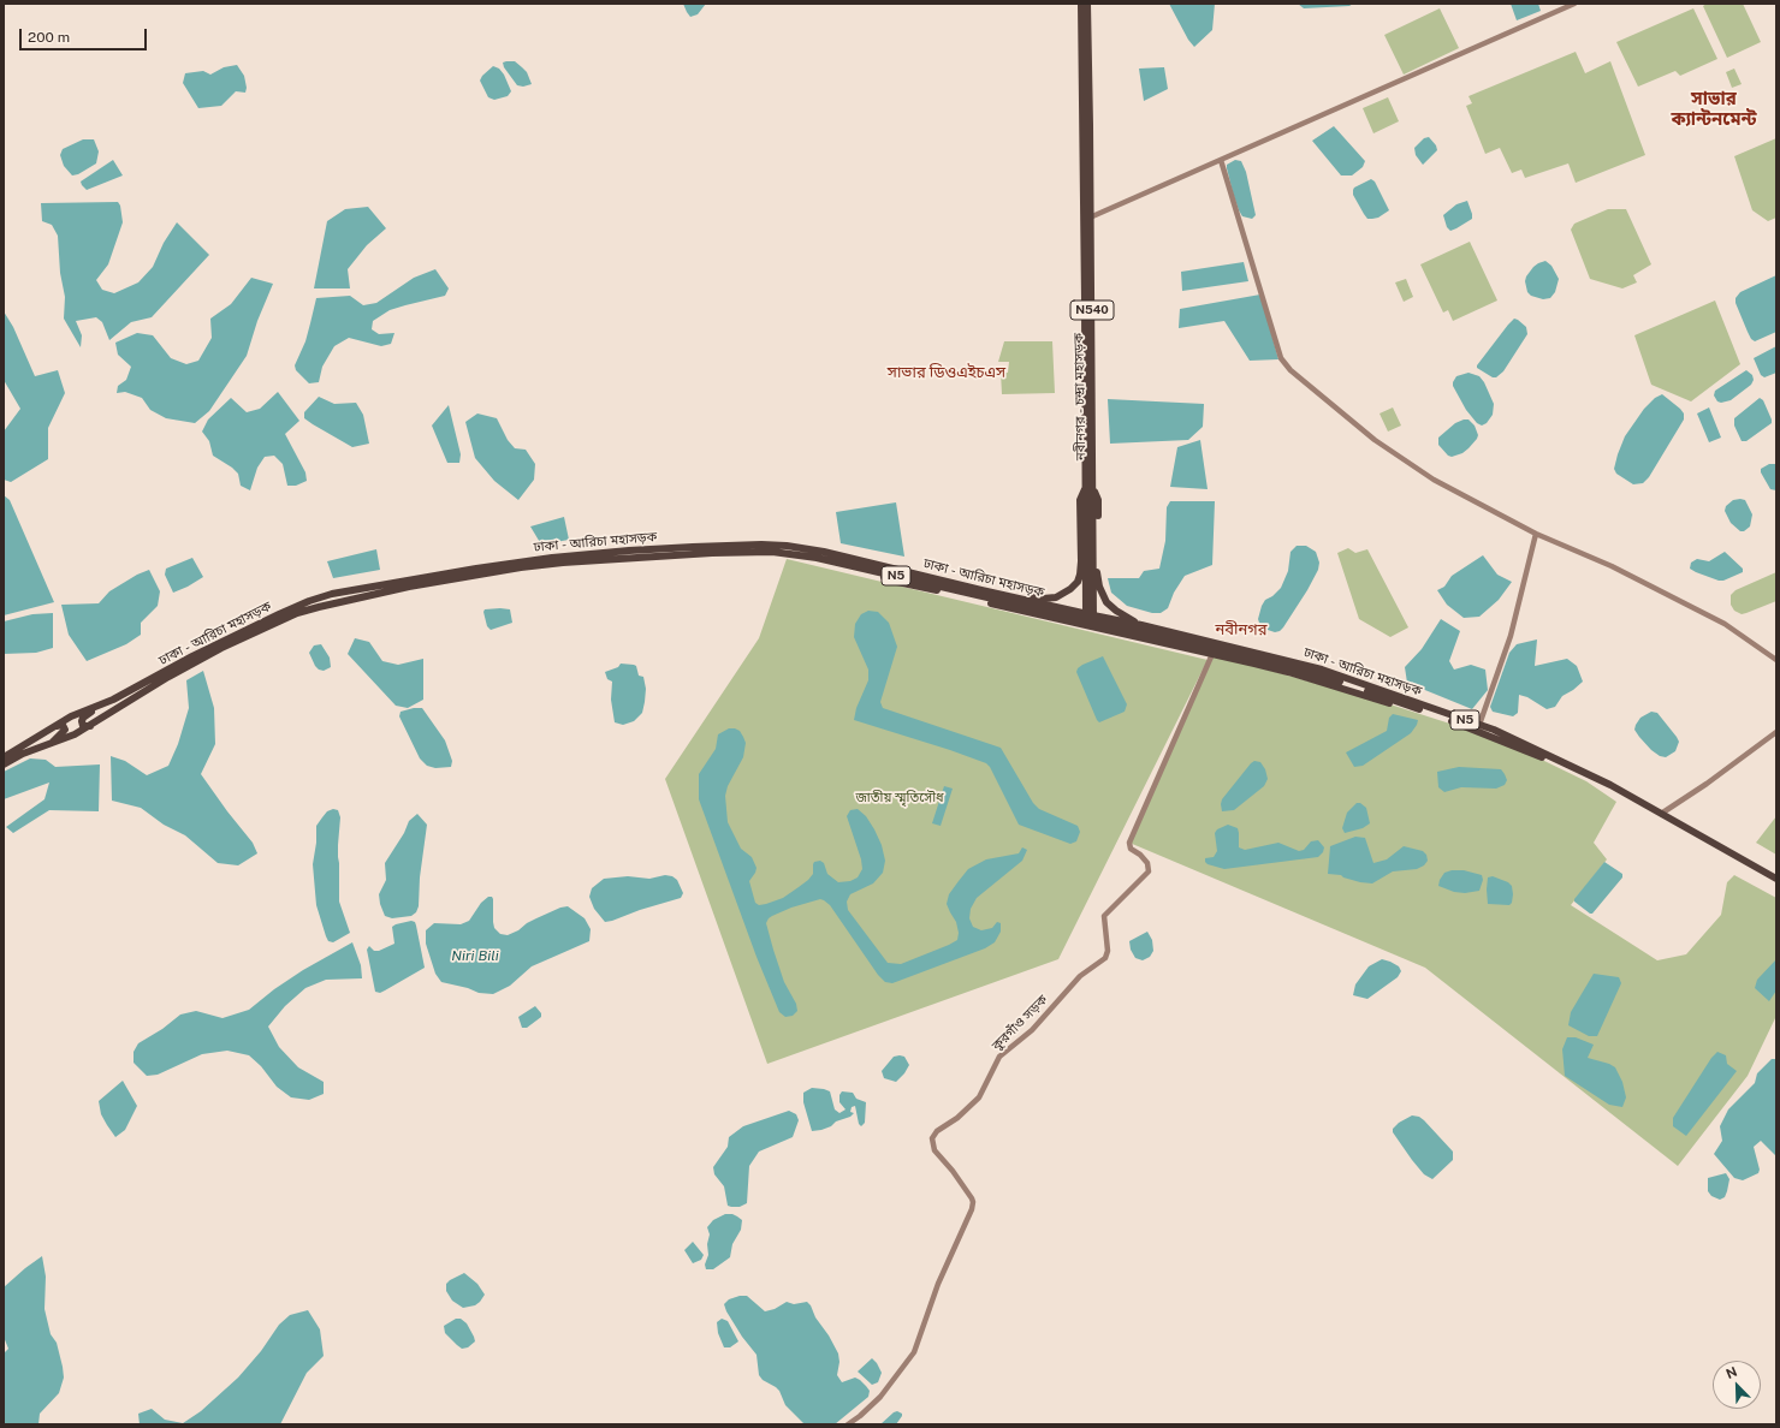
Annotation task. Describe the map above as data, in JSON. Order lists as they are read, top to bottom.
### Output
{
  "streets": {
    "highway": [
      "N540",
      "নবীনগর - চন্দ্রা মহাসড়ক",
      "ঢাকা - আরিচা মহাসড়ক",
      "N5"
    ],
    "street": ["কুরগাঁও সড়ক"]
  },
  "crossings": [
    ["নবীনগর - চন্দ্রা মহাসড়ক", "ঢাকা - আরিচা মহাসড়ক"],
    ["নবীনগর - চন্দ্রা মহাসড়ক", "N5"],
    ["ঢাকা - আরিচা মহাসড়ক", "N5"]
  ],
  "districts": ["সাভার ক্যান্টনমেন্ট", "সাভার ডিওএইচএস", "নবীনগর"],
  "water": ["Niri Bili"],
  "parks": ["জাতীয় স্মৃতিসৌধ"],
  "scale_bar": "200 m",
  "north": "top left"
}
